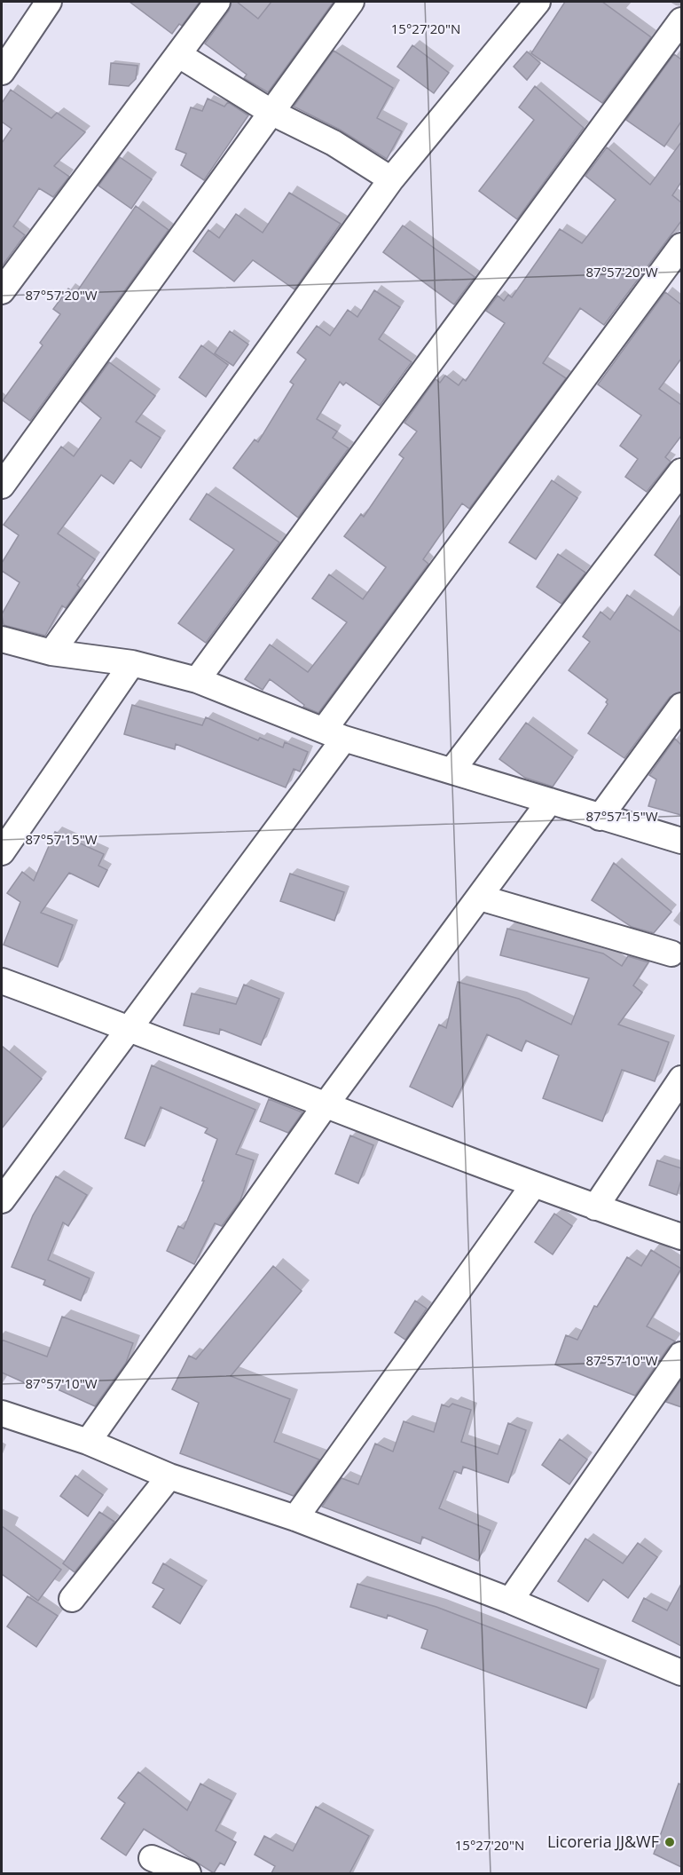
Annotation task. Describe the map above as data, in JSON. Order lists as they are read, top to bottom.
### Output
{
  "places": ["Licoreria JJ&WF"],
  "coordinates": [
    "15°27'20\"N",
    "87°57'20\"W",
    "87°57'15\"W",
    "87°57'10\"W"
  ]
}
